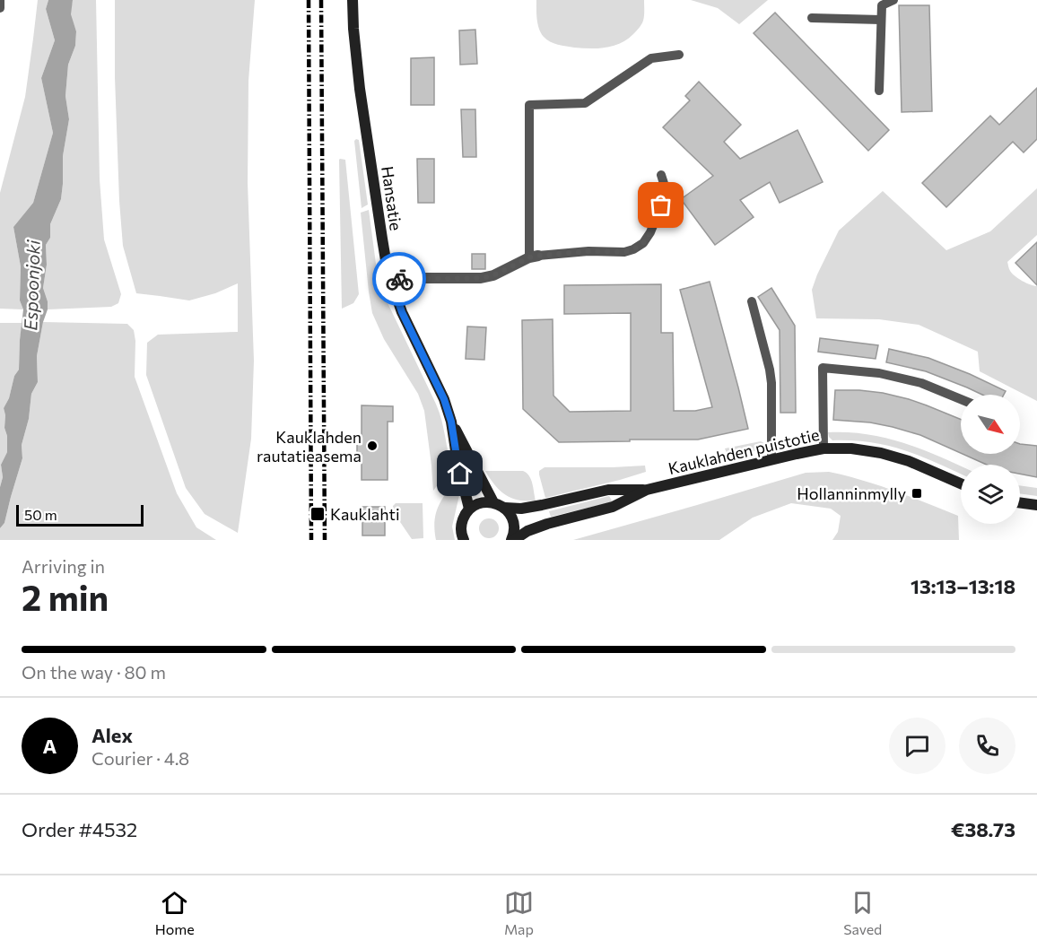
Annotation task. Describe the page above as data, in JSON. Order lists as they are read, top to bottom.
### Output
{
  "streets": {
    "main road": ["Hansatie", "Kauklahden puistotie"]
  },
  "water": ["Espoonjoki"],
  "places": {
    "other": ["Kauklahden rautatieasema"],
    "transit": ["Hollanninmylly", "Kauklahti"]
  },
  "scale_bar": "50 m",
  "north": "bottom right",
  "page": {
    "scale": "50 m",
    "heading": ["2 min", "Arriving in", "13:13–13:18"],
    "panel": [
      "Alex",
      "Courier · 4.8",
      "Order #4532",
      "€38.73"
    ],
    "bar": "On the way · 80 m",
    "round": "A",
    "tabs": ["Home", "Map", "Saved"]
  }
}
